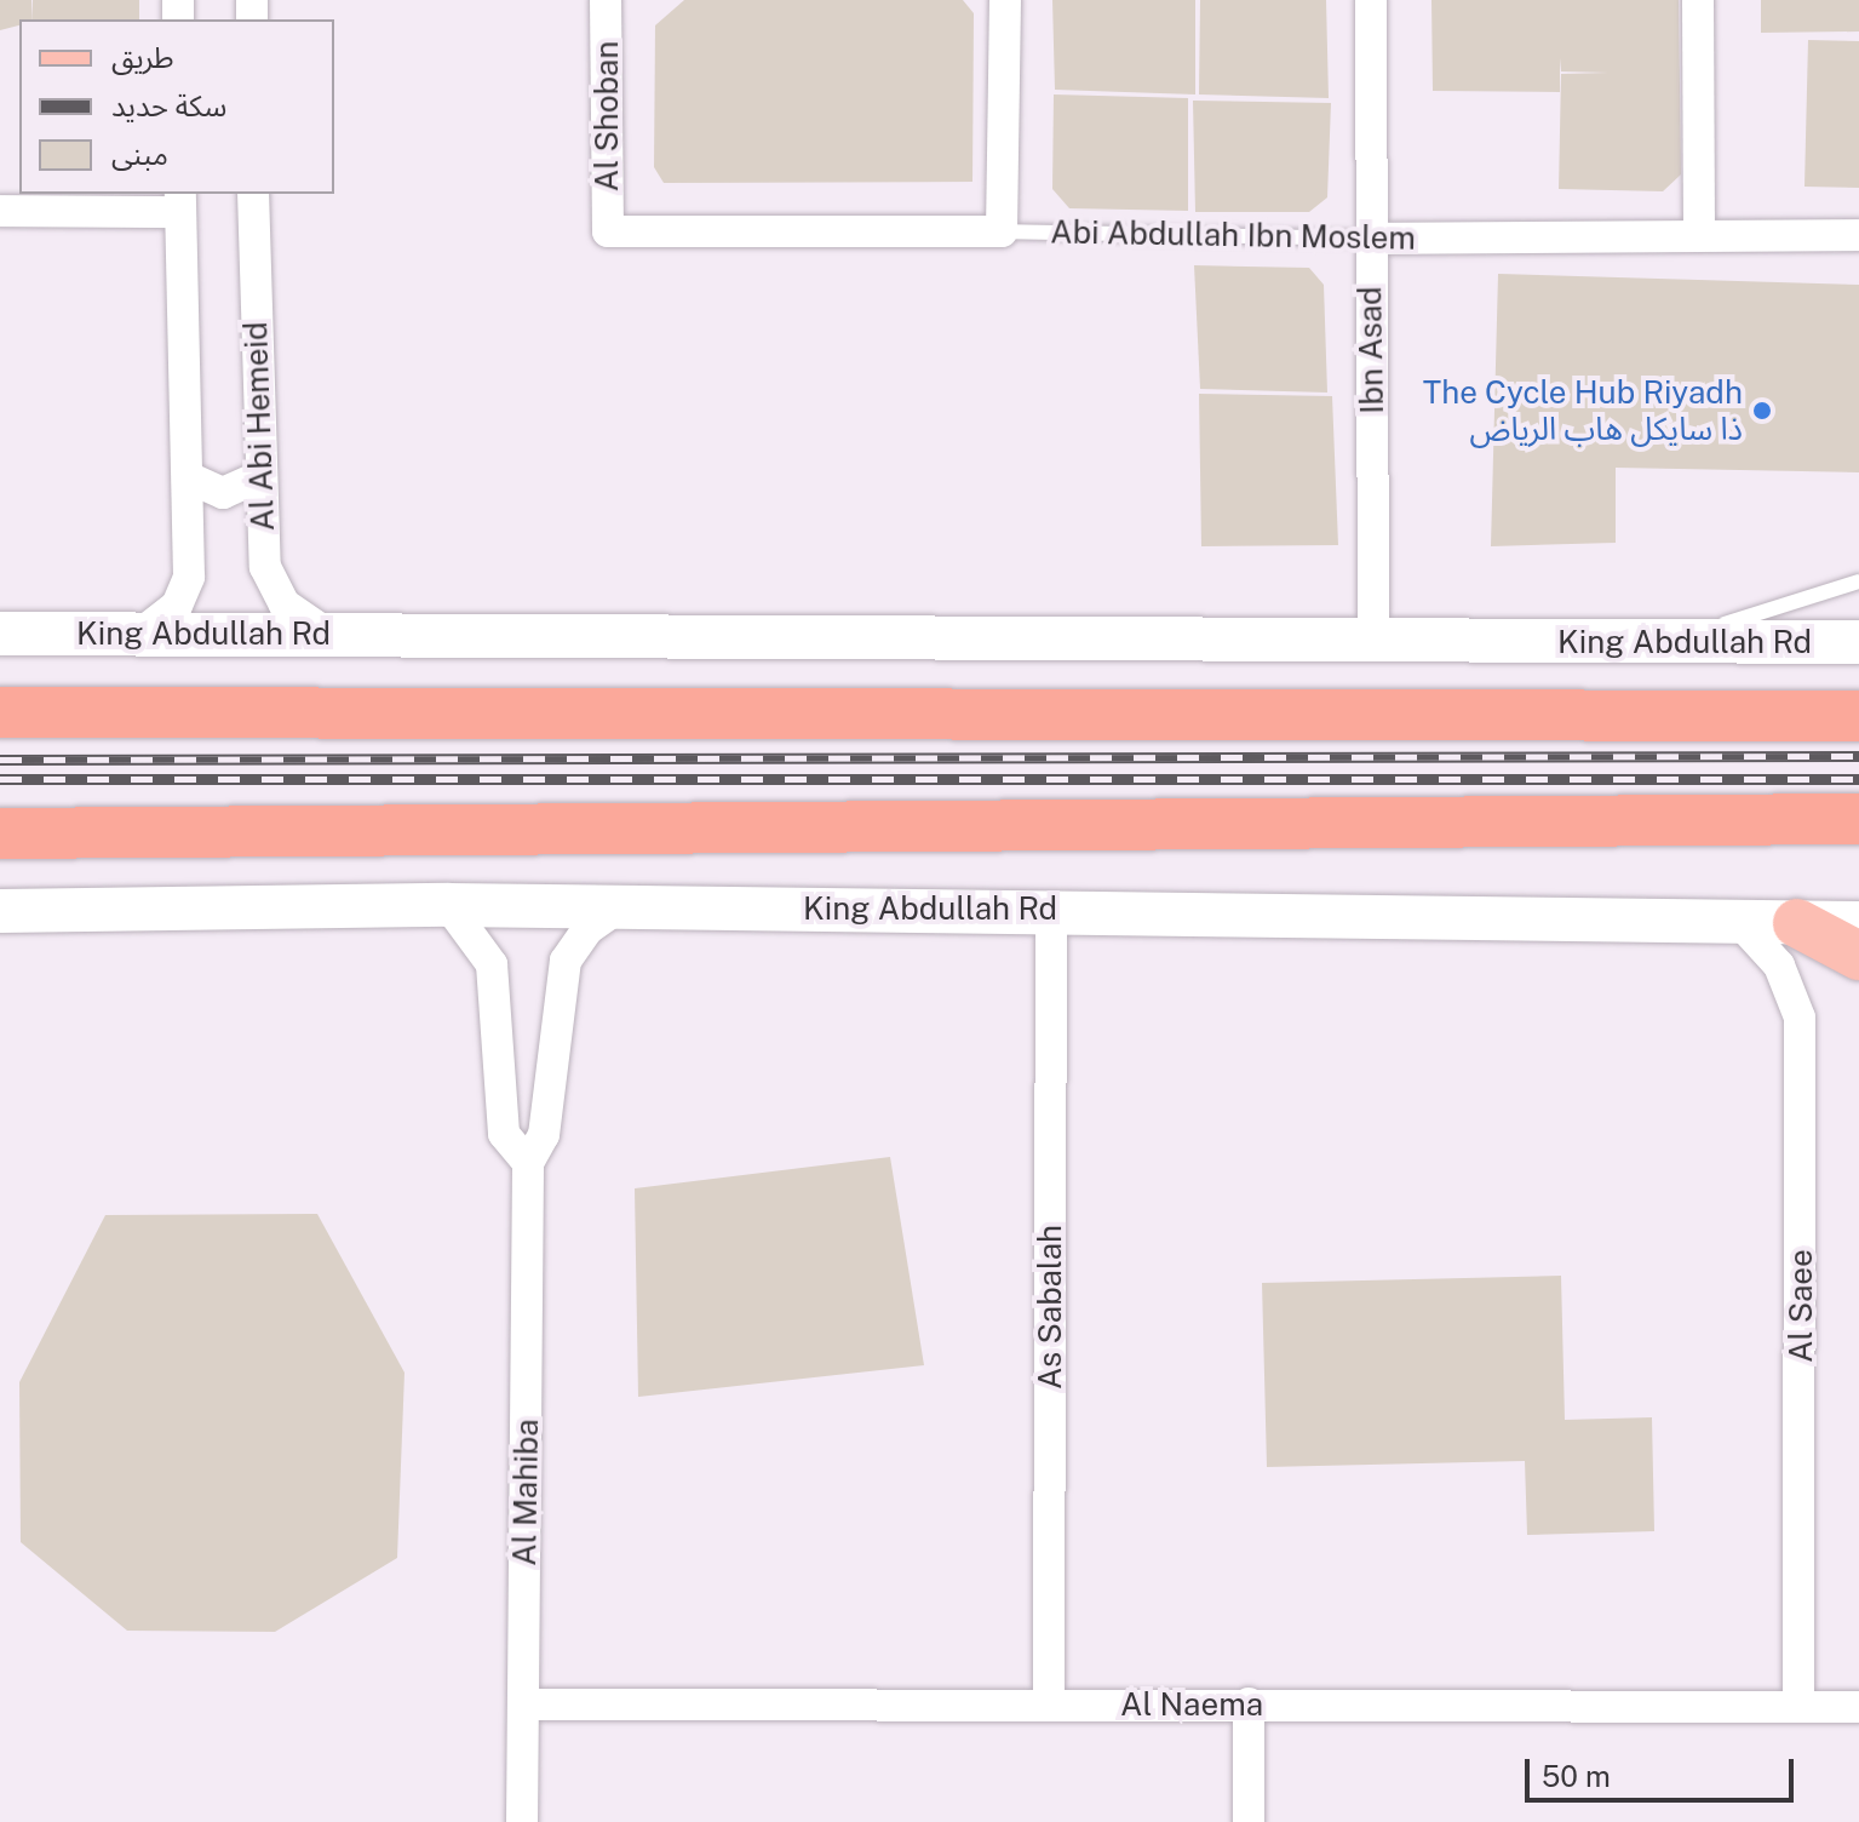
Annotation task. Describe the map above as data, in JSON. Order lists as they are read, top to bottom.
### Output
{
  "streets": {
    "main road": ["King Abdullah Rd"],
    "street": [
      "Al Shoban",
      "Abi Abdullah Ibn Moslem",
      "Ibn Asad",
      "Al Abi Hemeid",
      "Al Saee",
      "As Sabalah",
      "Al Mahiba",
      "Al Naema"
    ]
  },
  "crossings": [
    ["Al Shoban", "Abi Abdullah Ibn Moslem"],
    ["Abi Abdullah Ibn Moslem", "Ibn Asad"],
    ["Ibn Asad", "King Abdullah Rd"],
    ["Al Abi Hemeid", "King Abdullah Rd"],
    ["King Abdullah Rd", "Al Saee"],
    ["King Abdullah Rd", "As Sabalah"],
    ["King Abdullah Rd", "Al Mahiba"],
    ["Al Saee", "Al Naema"],
    ["As Sabalah", "Al Naema"],
    ["Al Mahiba", "Al Naema"]
  ],
  "places": ["The Cycle Hub Riyadh ذا سايكل هاب الرياض"],
  "legend": ["طريق", "سكة حديد", "مبنى"],
  "scale_bar": "50 m"
}
